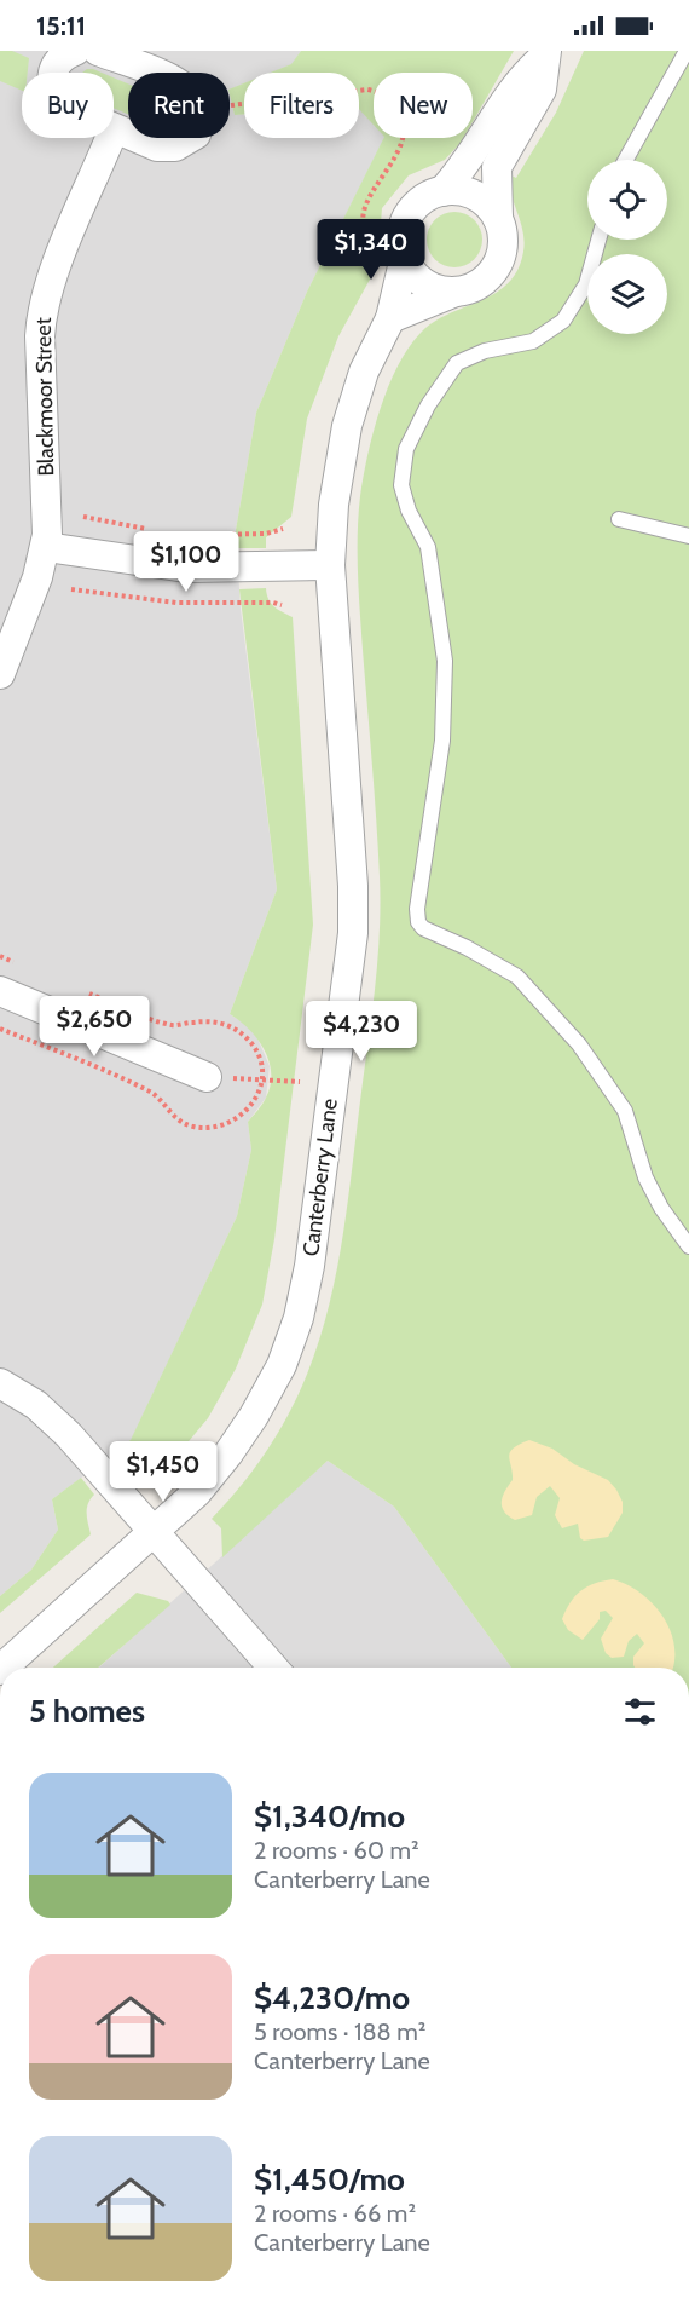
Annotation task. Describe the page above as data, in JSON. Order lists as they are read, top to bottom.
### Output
{
  "streets": {
    "street": ["Blackmoor Street", "Canterberry Lane"]
  },
  "page": {
    "status": "15:11",
    "chip": [
      "Buy",
      "Rent",
      "Filters",
      "New"
    ],
    "price": [
      "$1,340",
      "$1,100",
      "$2,650",
      "$4,230",
      "$1,450"
    ],
    "heading": "5 homes",
    "list": [
      {
        "name": "$1,340/mo",
        "note": "2 rooms · 60 m² · Canterberry Lane"
      },
      {
        "name": "$4,230/mo",
        "note": "5 rooms · 188 m² · Canterberry Lane"
      },
      {
        "name": "$1,450/mo",
        "note": "2 rooms · 66 m² · Canterberry Lane"
      }
    ]
  }
}
